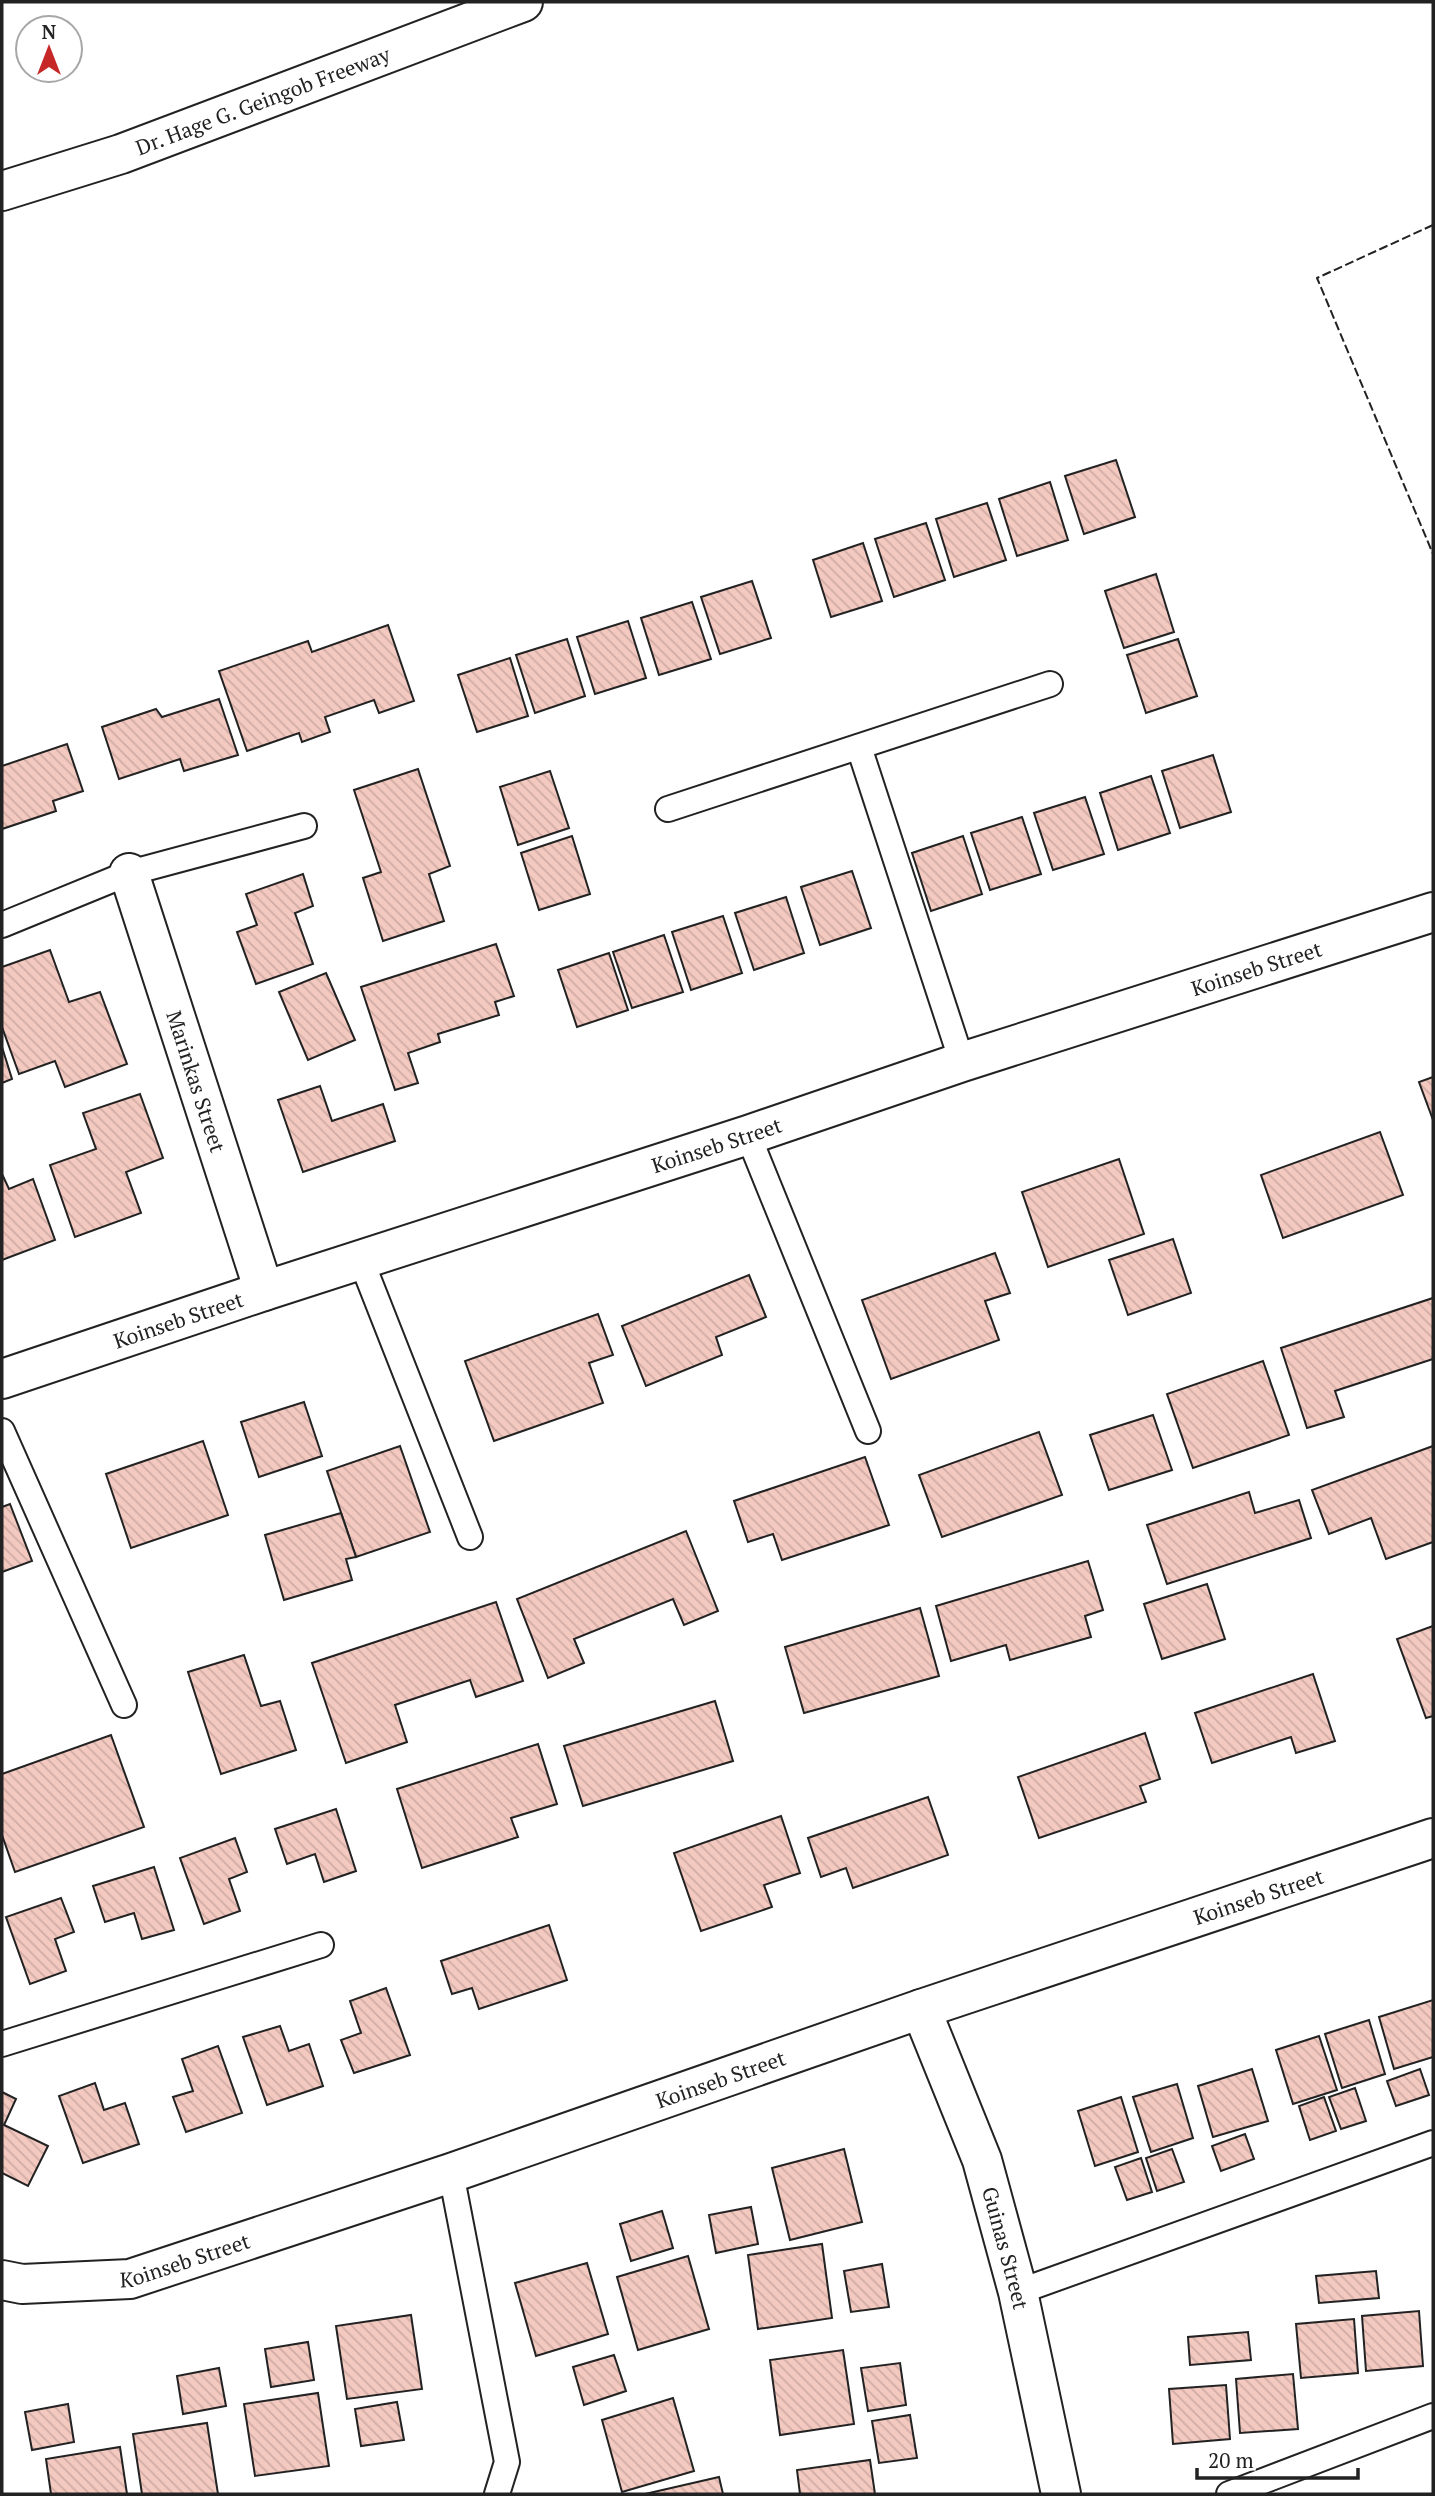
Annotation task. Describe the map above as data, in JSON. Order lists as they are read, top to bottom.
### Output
{
  "streets": {
    "main road": [
      "Dr. Hage G. Geingob Freeway",
      "Koinseb Street",
      "Marinkas Street",
      "Guinas Street"
    ]
  },
  "crossings": [
    ["Koinseb Street", "Marinkas Street"],
    ["Koinseb Street", "Guinas Street"]
  ],
  "scale_bar": "20 m",
  "north": "top"
}
